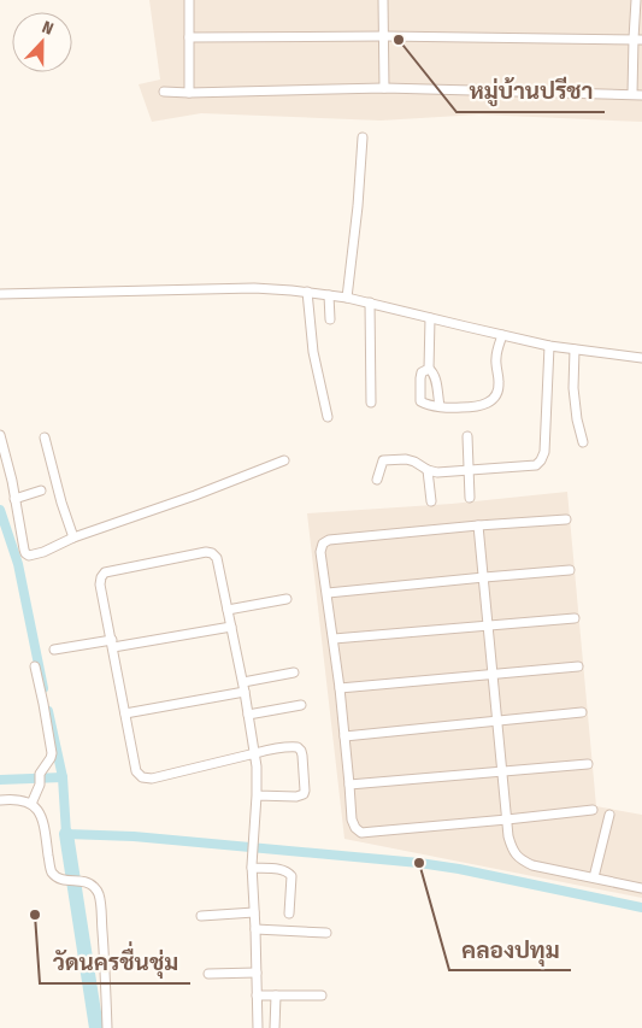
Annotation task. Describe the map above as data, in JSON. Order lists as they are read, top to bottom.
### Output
{
  "places": ["หมู่บ้านปรีชา", "คลองปทุม", "วัดนครชื่นชุ่ม"],
  "north": "top"
}
